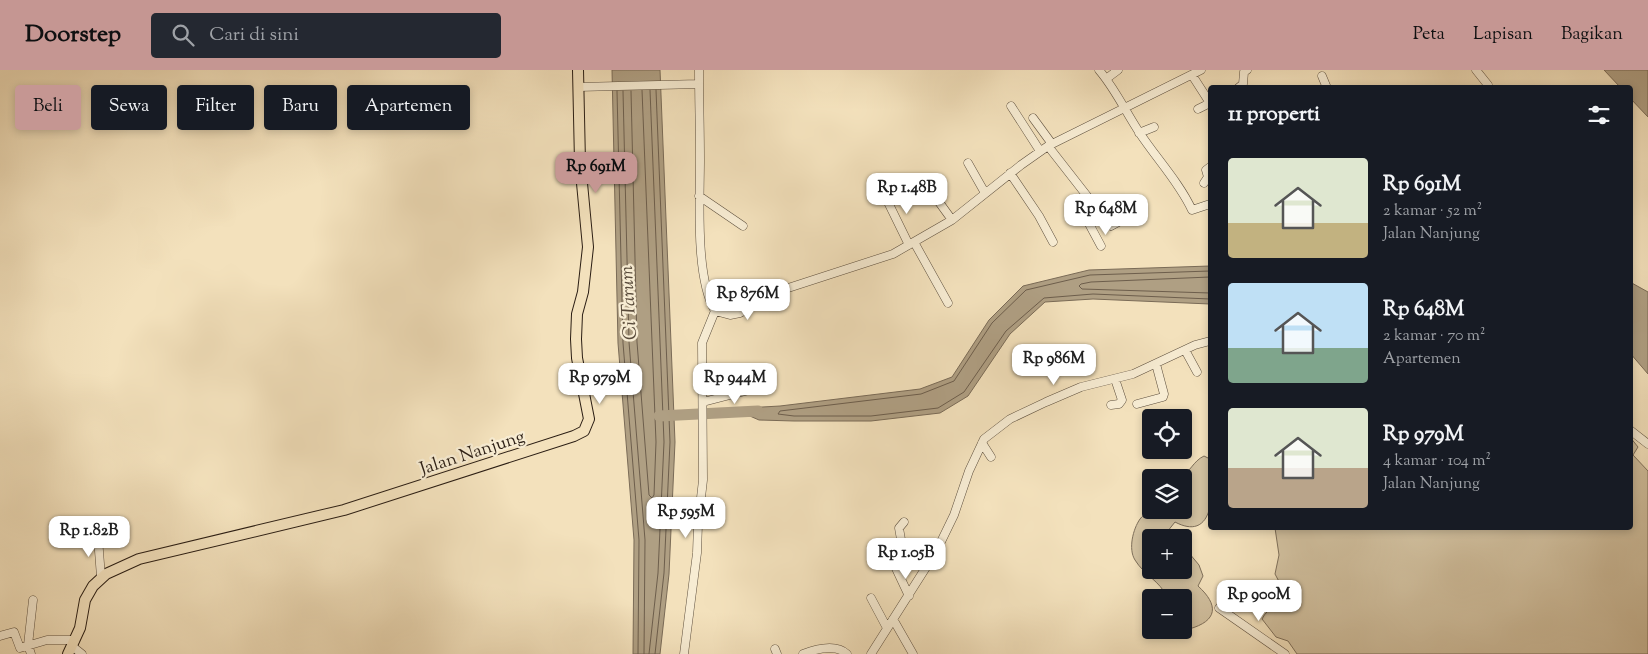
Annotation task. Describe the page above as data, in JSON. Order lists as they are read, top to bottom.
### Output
{
  "streets": {
    "main road": ["Jalan Nanjung"]
  },
  "water": ["Ci Tarum"],
  "page": {
    "header": "Doorstep",
    "search": "Cari di sini",
    "nav": ["Peta", "Lapisan", "Bagikan"],
    "chip": [
      "Beli",
      "Sewa",
      "Filter",
      "Baru",
      "Apartemen"
    ],
    "heading": "11 properti",
    "list": [
      {
        "name": "Rp 691M",
        "note": "2 kamar · 52 m² · Jalan Nanjung"
      },
      {
        "name": "Rp 648M",
        "note": "2 kamar · 70 m² · Apartemen"
      },
      {
        "name": "Rp 979M",
        "note": "4 kamar · 104 m² · Jalan Nanjung"
      }
    ],
    "price": [
      "Rp 691M",
      "Rp 1.48B",
      "Rp 648M",
      "Rp 876M",
      "Rp 986M",
      "Rp 979M",
      "Rp 944M",
      "Rp 595M",
      "Rp 1.82B",
      "Rp 1.05B",
      "Rp 900M"
    ],
    "map_buttons": ["+", "−"]
  }
}
